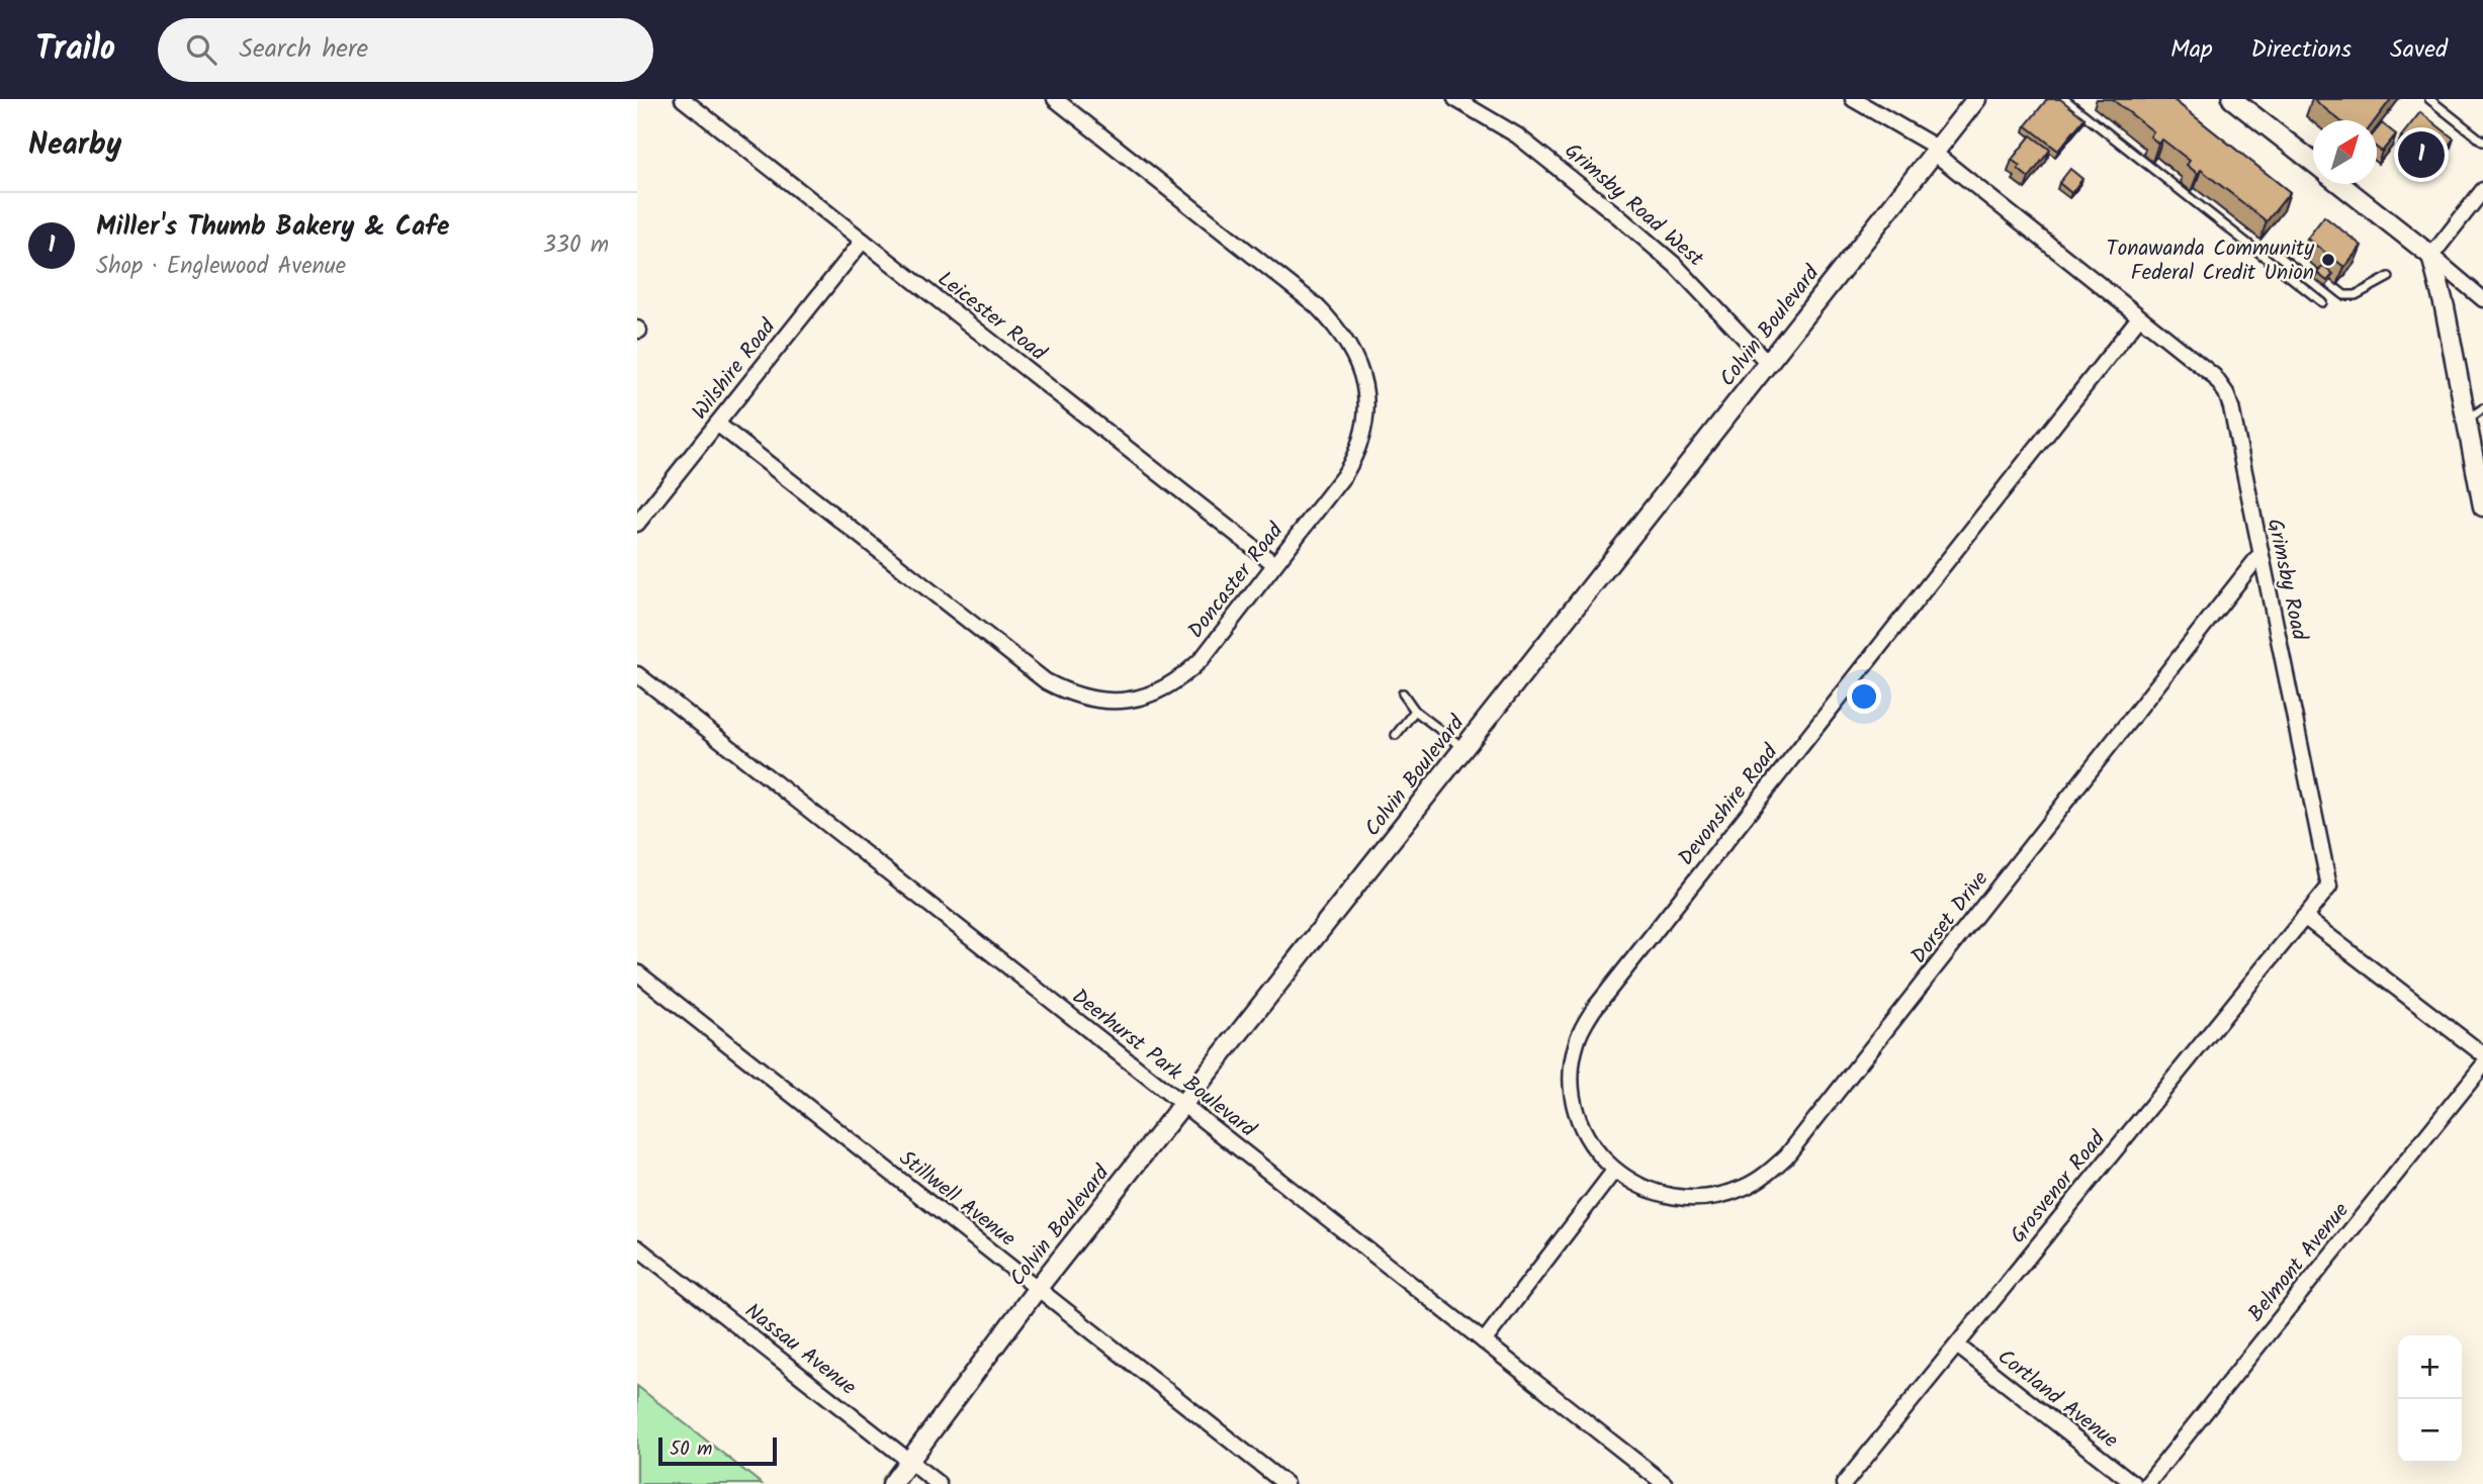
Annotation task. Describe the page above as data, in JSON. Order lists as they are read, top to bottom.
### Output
{
  "streets": {
    "street": [
      "Grimsby Road West",
      "Leicester Road",
      "Colvin Boulevard",
      "Wilshire Road",
      "Grimsby Road",
      "Doncaster Road",
      "Devonshire Road",
      "Dorset Drive",
      "Deerhurst Park Boulevard",
      "Grosvenor Road",
      "Stillwell Avenue",
      "Belmont Avenue",
      "Nassau Avenue",
      "Cortland Avenue"
    ]
  },
  "crossings": [
    ["Grimsby Road West", "Colvin Boulevard"],
    ["Leicester Road", "Wilshire Road"],
    ["Leicester Road", "Doncaster Road"],
    ["Colvin Boulevard", "Grimsby Road"],
    ["Colvin Boulevard", "Deerhurst Park Boulevard"],
    ["Colvin Boulevard", "Stillwell Avenue"],
    ["Colvin Boulevard", "Nassau Avenue"],
    ["Wilshire Road", "Doncaster Road"],
    ["Grimsby Road", "Devonshire Road"],
    ["Grimsby Road", "Dorset Drive"],
    ["Grimsby Road", "Grosvenor Road"],
    ["Devonshire Road", "Dorset Drive"],
    ["Grosvenor Road", "Cortland Avenue"]
  ],
  "places": ["Tonawanda Community Federal Credit Union"],
  "scale_bar": "50 m",
  "north": "top right",
  "page": {
    "header": "Trailo",
    "search": "Search here",
    "nav": ["Map", "Directions", "Saved"],
    "heading": "Nearby",
    "pins": "1",
    "list": [
      {
        "mark": "1",
        "name": "Miller's Thumb Bakery & Cafe",
        "note": "Shop · Englewood Avenue",
        "value": "330 m"
      }
    ],
    "map_buttons": ["+", "−"],
    "scale": "50 m"
  }
}
